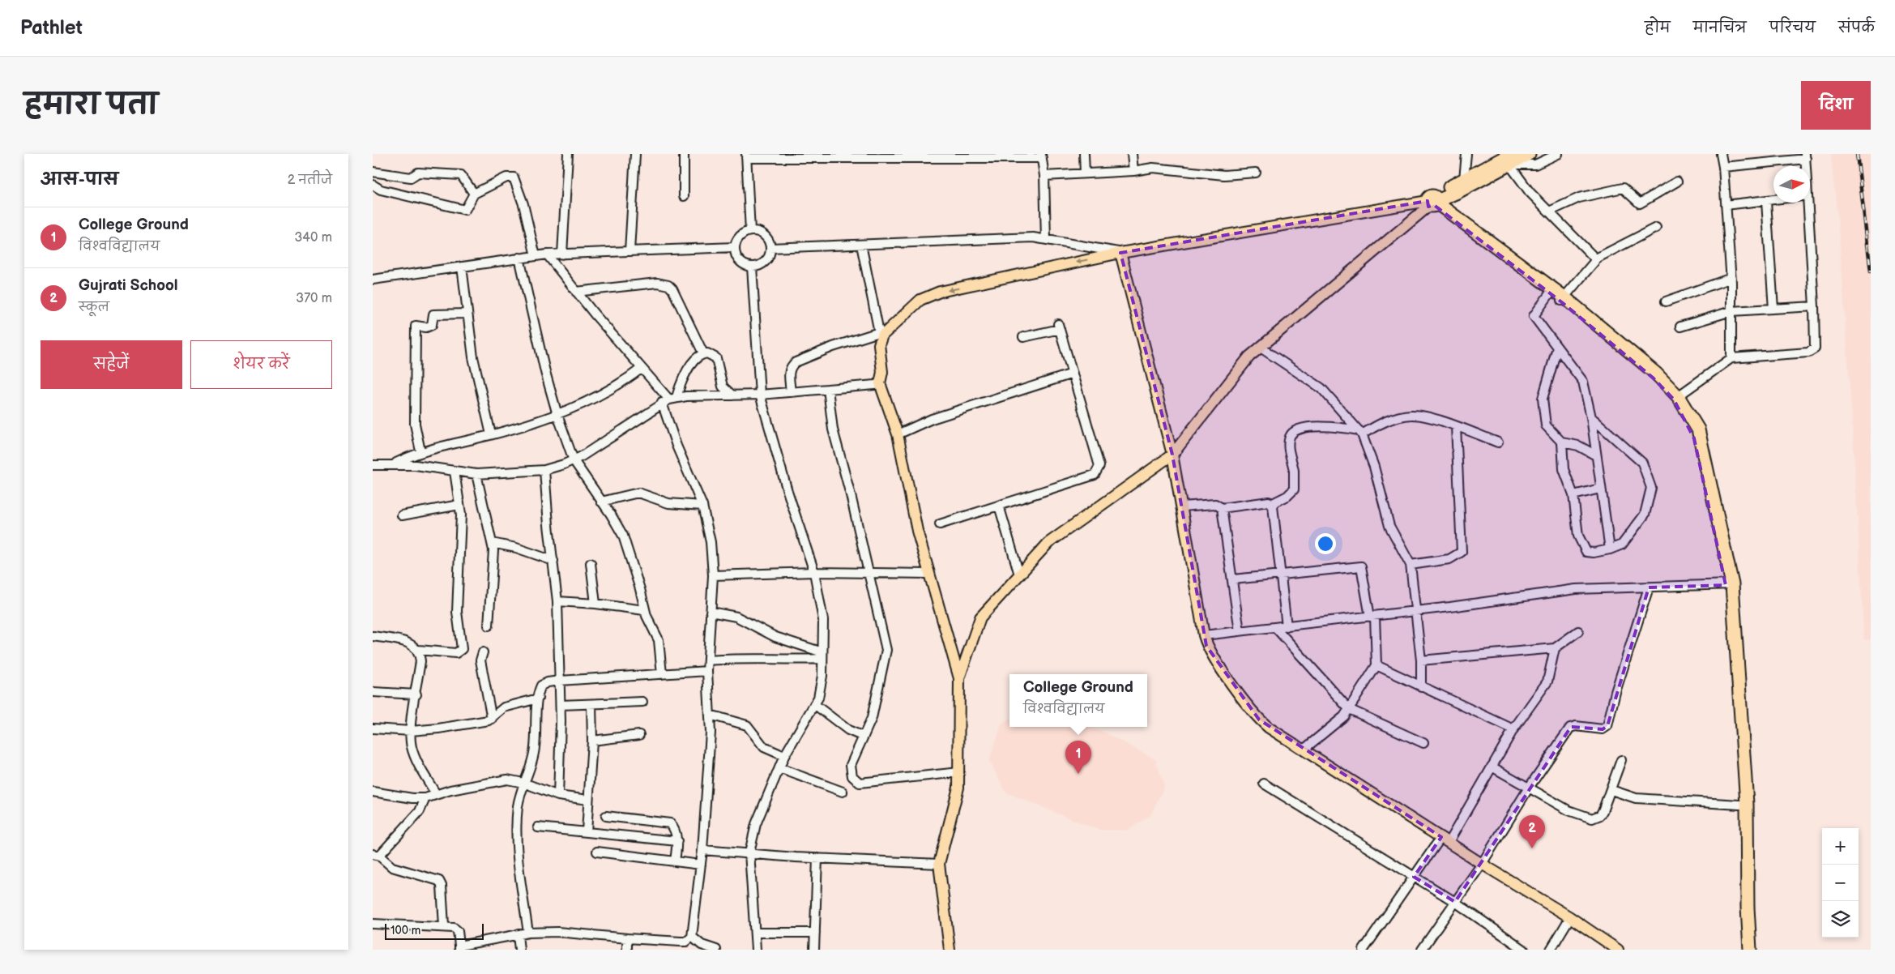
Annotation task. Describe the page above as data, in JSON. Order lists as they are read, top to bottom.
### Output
{
  "scale_bar": "100 m",
  "north": "right",
  "page": {
    "header": "Pathlet",
    "nav": [
      "होम",
      "मानचित्र",
      "परिचय",
      "संपर्क"
    ],
    "title": "हमारा पता",
    "buttons": [
      "दिशा",
      ["सहेजें", "शेयर करें"]
    ],
    "heading": ["आस-पास", "2 नतीजे"],
    "list": [
      {
        "mark": "1",
        "name": "College Ground",
        "note": "विश्वविद्यालय",
        "value": "340 m"
      },
      {
        "mark": "2",
        "name": "Gujrati School",
        "note": "स्कूल",
        "value": "370 m"
      }
    ],
    "popup": ["College Ground", "विश्वविद्यालय"],
    "pins": ["1", "2"],
    "map_buttons": ["+", "−"],
    "scale": "100 m"
  }
}
